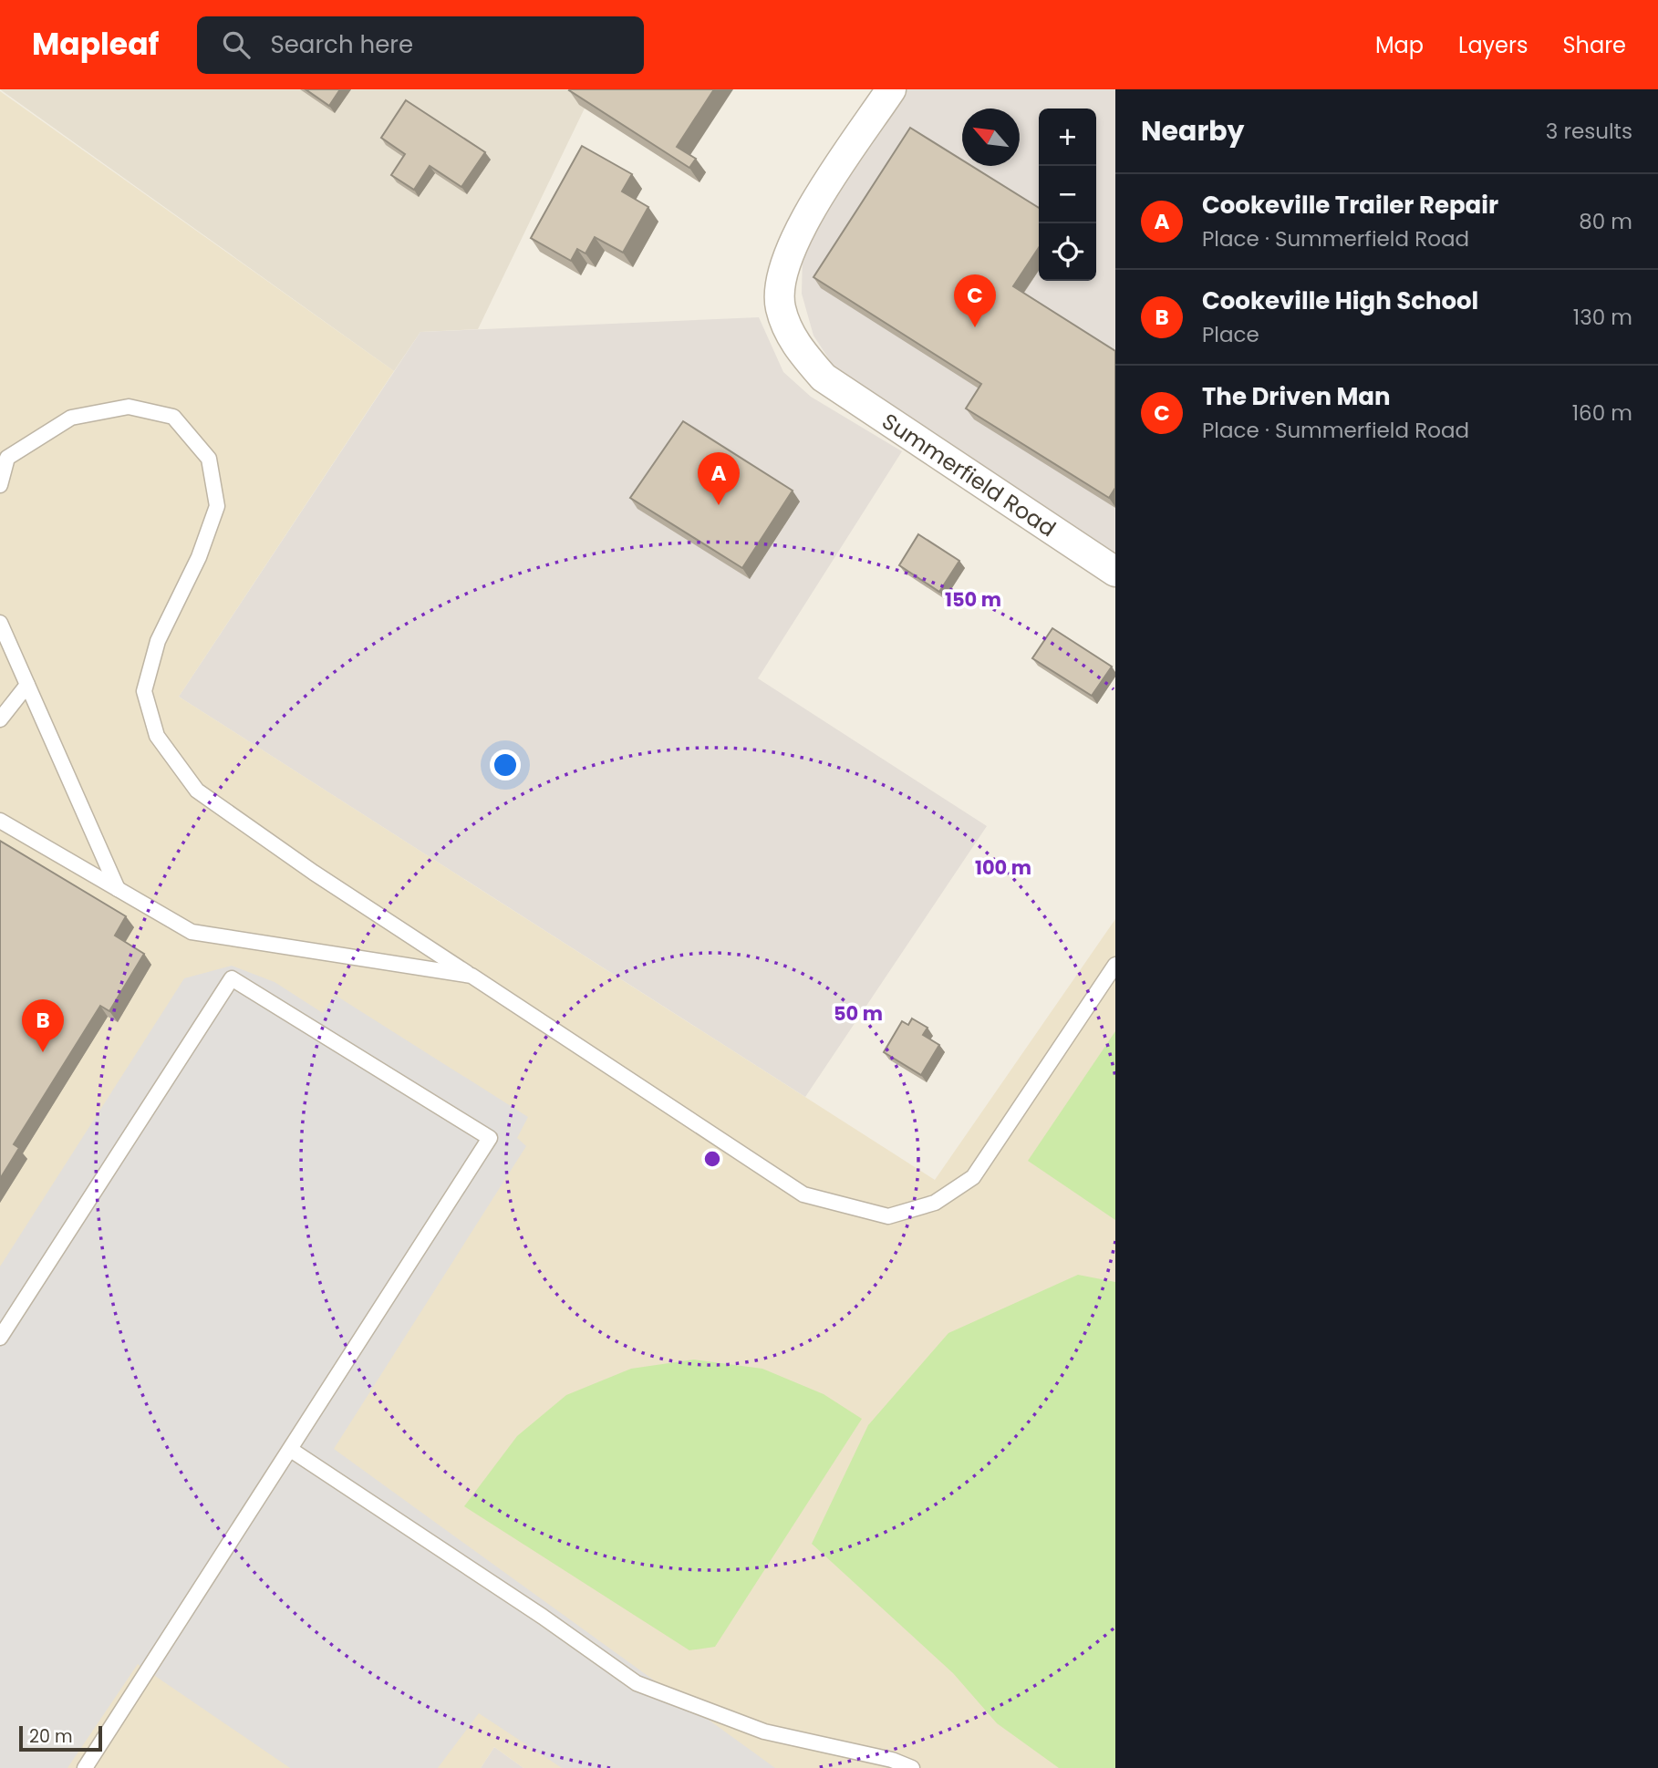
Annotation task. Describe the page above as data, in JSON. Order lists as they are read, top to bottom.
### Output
{
  "streets": {
    "street": ["Summerfield Road"]
  },
  "scale_bar": "20 m",
  "north": "top left",
  "page": {
    "header": "Mapleaf",
    "search": "Search here",
    "nav": ["Map", "Layers", "Share"],
    "heading": ["Nearby", "3 results"],
    "map_buttons": ["+", "−"],
    "list": [
      {
        "mark": "A",
        "name": "Cookeville Trailer Repair",
        "note": "Place · Summerfield Road",
        "value": "80 m"
      },
      {
        "mark": "B",
        "name": "Cookeville High School",
        "note": "Place",
        "value": "130 m"
      },
      {
        "mark": "C",
        "name": "The Driven Man",
        "note": "Place · Summerfield Road",
        "value": "160 m"
      }
    ],
    "pins": ["C", "A", "B"],
    "scale": "20 m"
  },
  "rings": ["150 m", "100 m", "50 m"]
}
